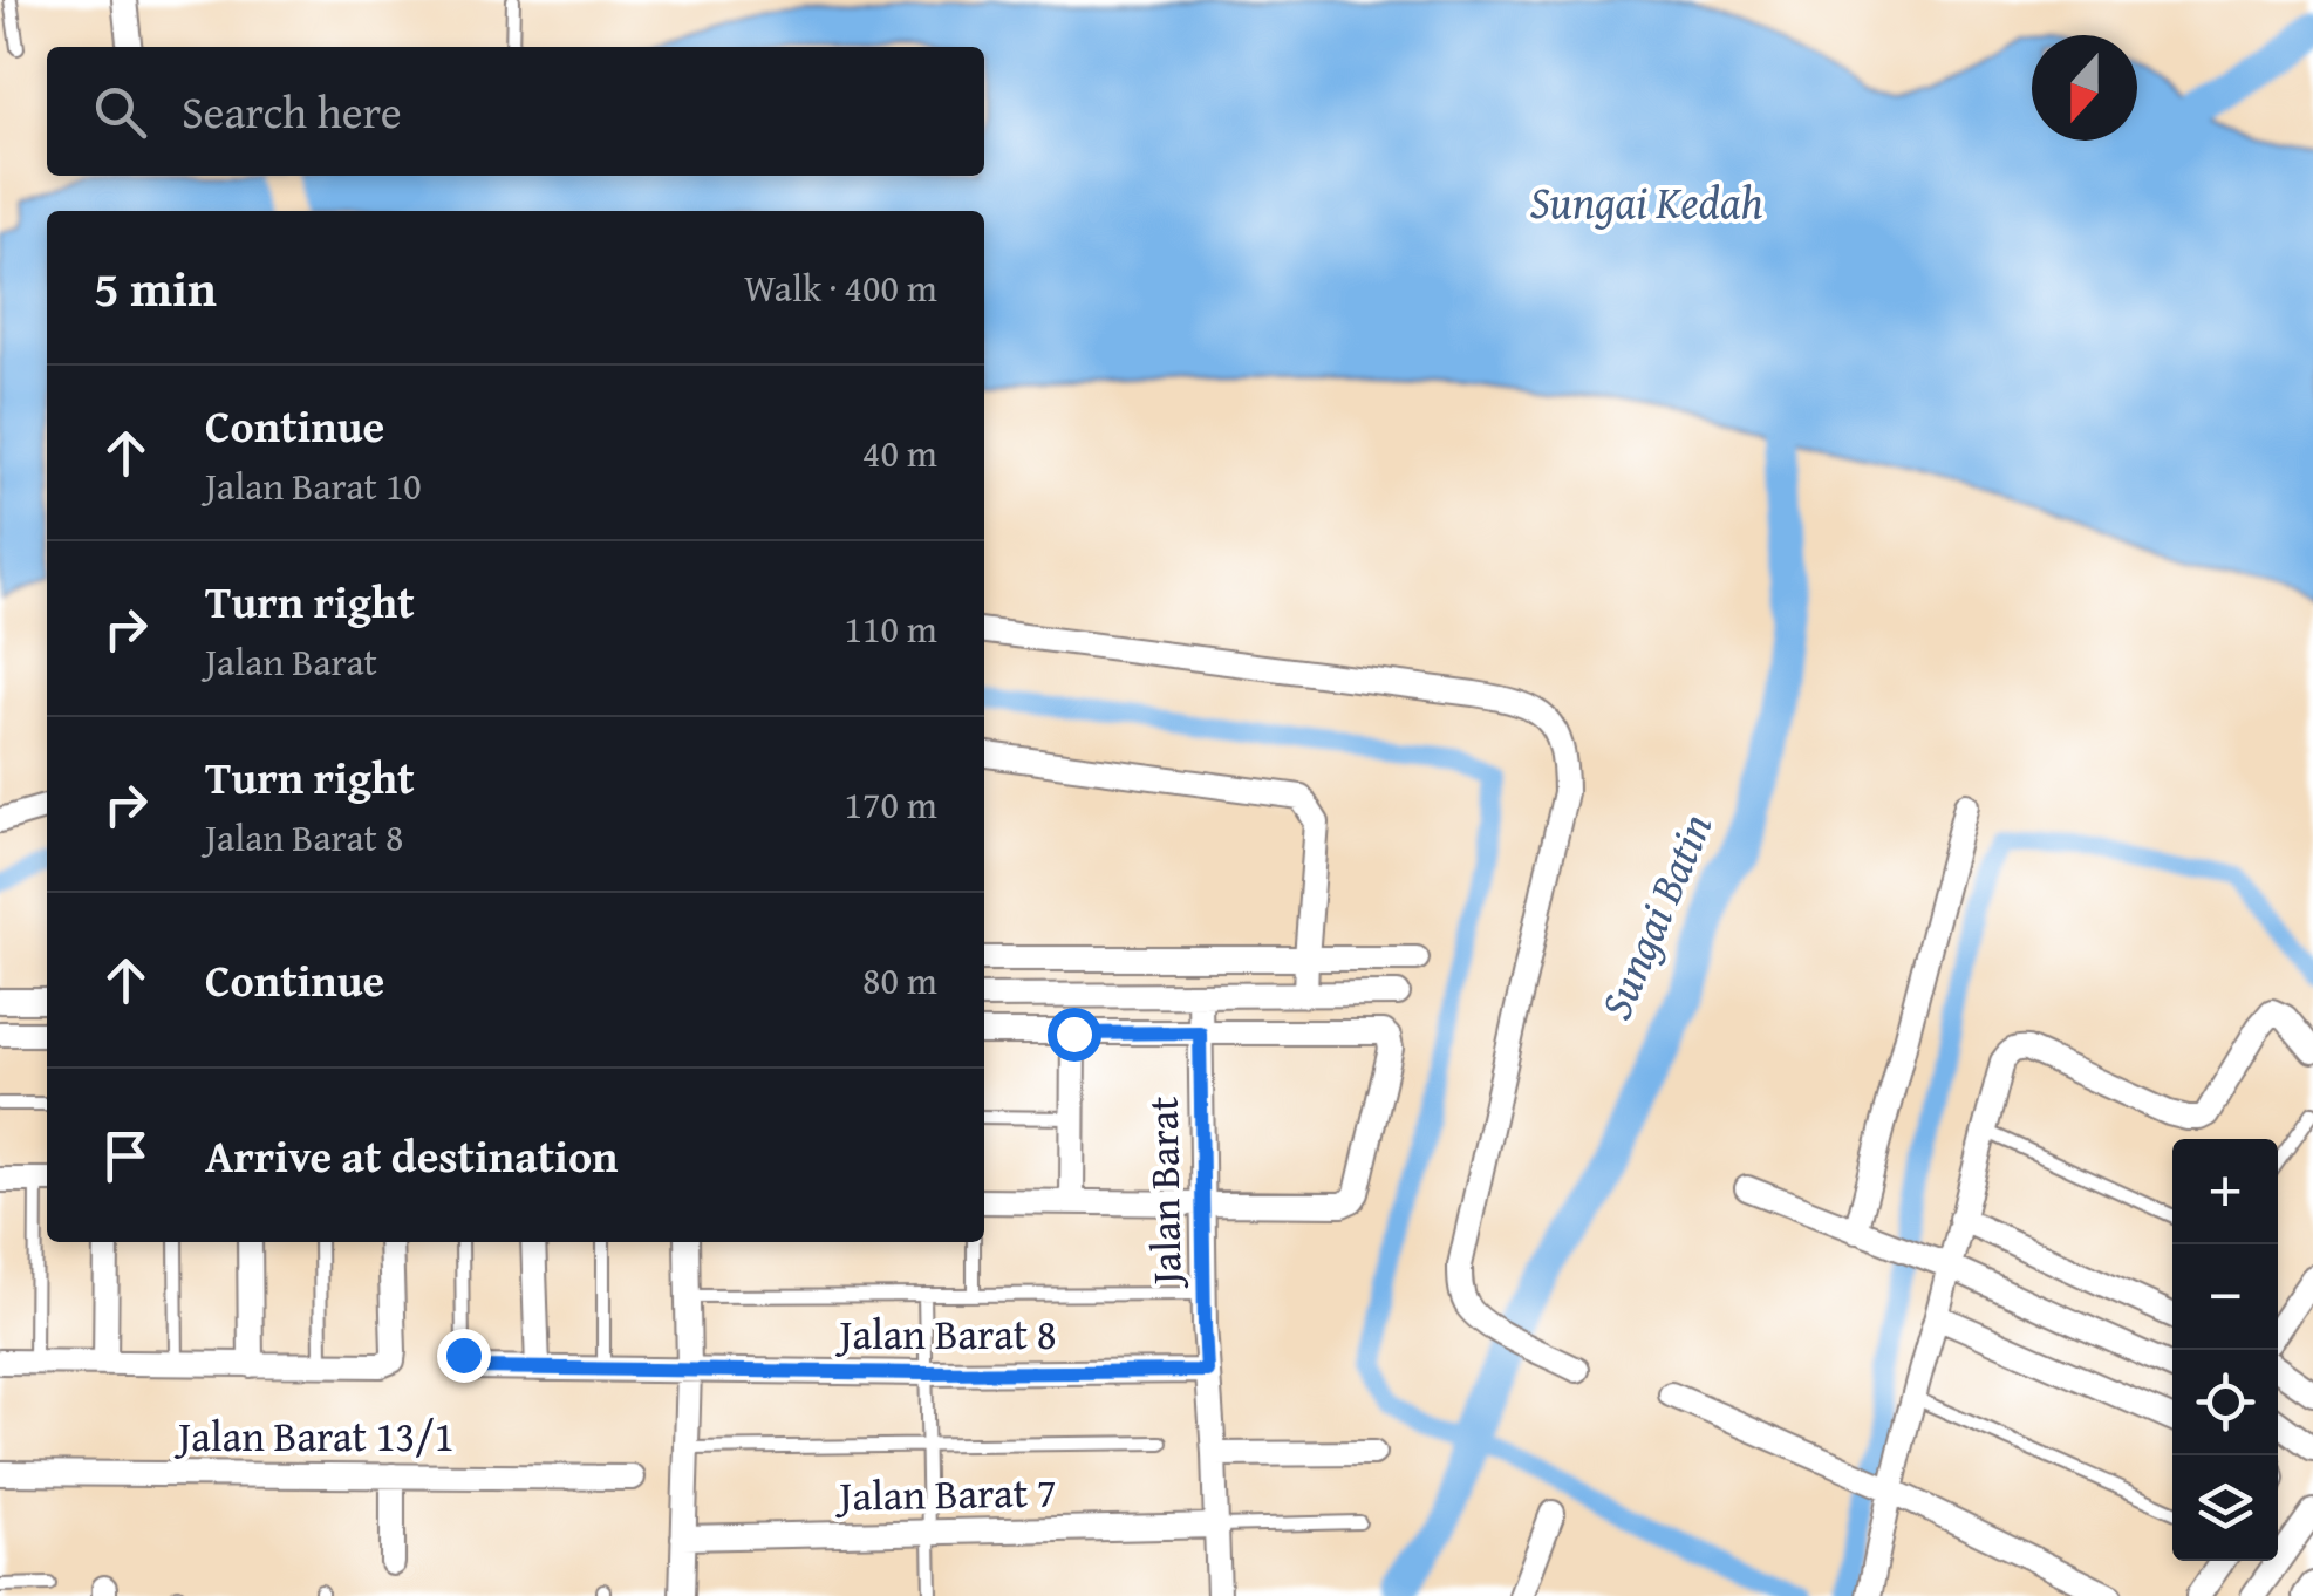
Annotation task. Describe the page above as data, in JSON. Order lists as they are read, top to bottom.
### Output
{
  "streets": {
    "street": [
      "Jalan Barat",
      "Jalan Barat 8",
      "Jalan Barat 13/1",
      "Jalan Barat 7"
    ]
  },
  "crossings": [
    ["Jalan Barat", "Jalan Barat 8"],
    ["Jalan Barat", "Jalan Barat 7"]
  ],
  "water": ["Sungai Kedah", "Sungai Batin"],
  "north": "bottom",
  "page": {
    "search": "Search here",
    "heading": ["5 min", "Walk · 400 m"],
    "list": [
      ["Continue", "Jalan Barat 10", "40 m"],
      ["Turn right", "Jalan Barat", "110 m"],
      ["Turn right", "Jalan Barat 8", "170 m"],
      ["Continue", "80 m"],
      "Arrive at destination"
    ],
    "map_buttons": ["+", "−"]
  }
}
